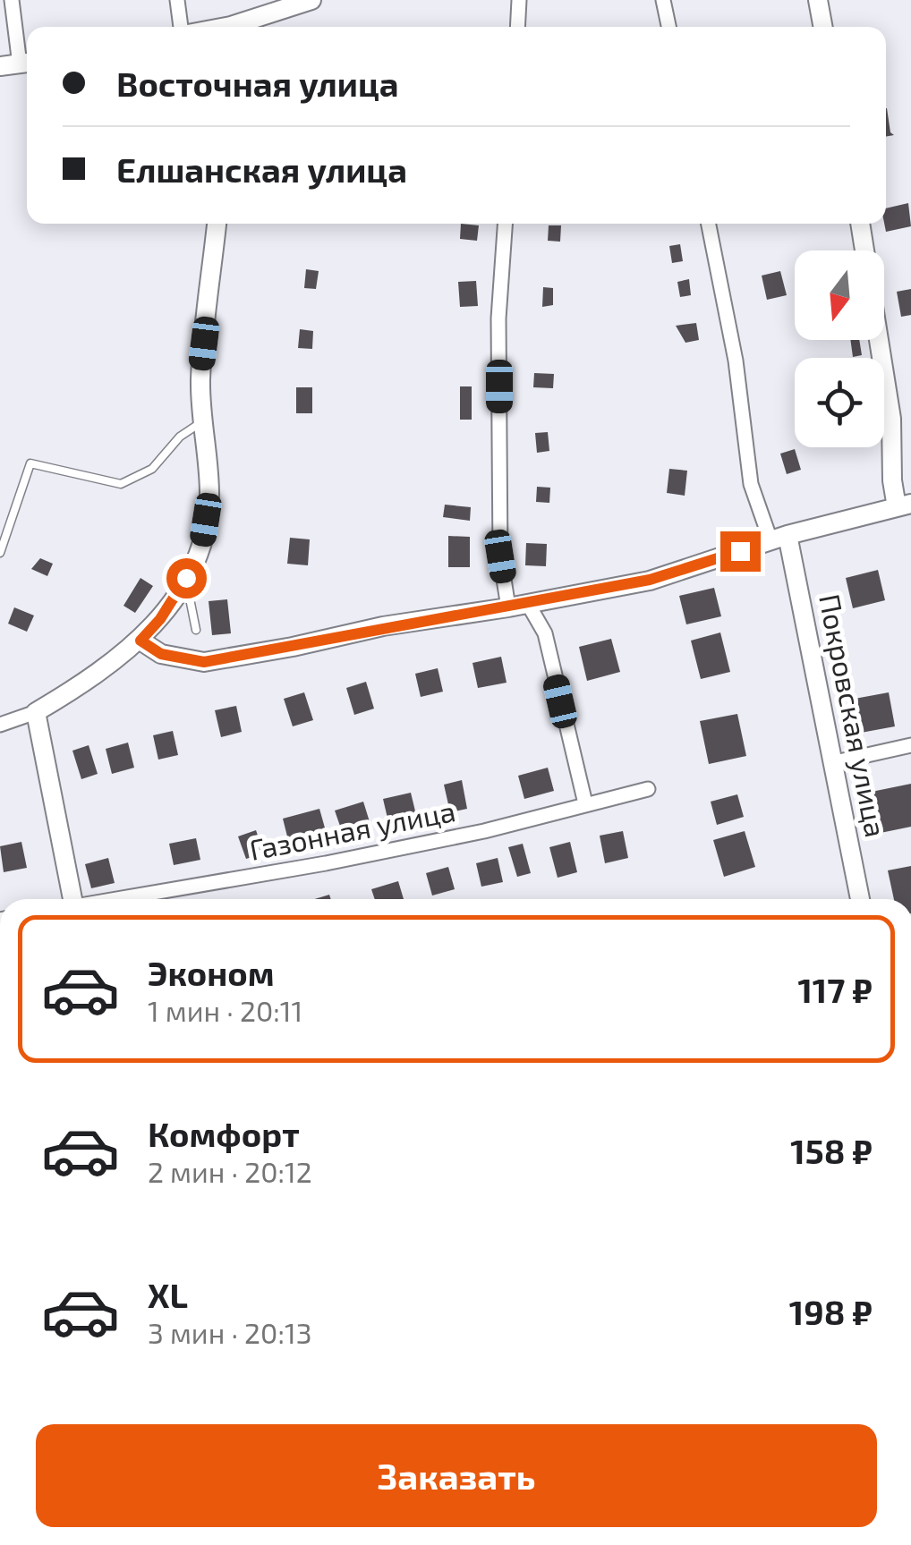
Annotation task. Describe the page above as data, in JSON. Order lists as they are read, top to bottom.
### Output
{
  "streets": {
    "street": ["Покровская улица", "Газонная улица"]
  },
  "north": "bottom",
  "page": {
    "banner": ["Восточная улица", "Елшанская улица"],
    "list": [
      {
        "name": "Эконом",
        "note": "1 мин · 20:11",
        "value": "117 ₽"
      },
      {
        "name": "Комфорт",
        "note": "2 мин · 20:12",
        "value": "158 ₽"
      },
      {
        "name": "XL",
        "note": "3 мин · 20:13",
        "value": "198 ₽"
      }
    ],
    "buttons": "Заказать"
  }
}
